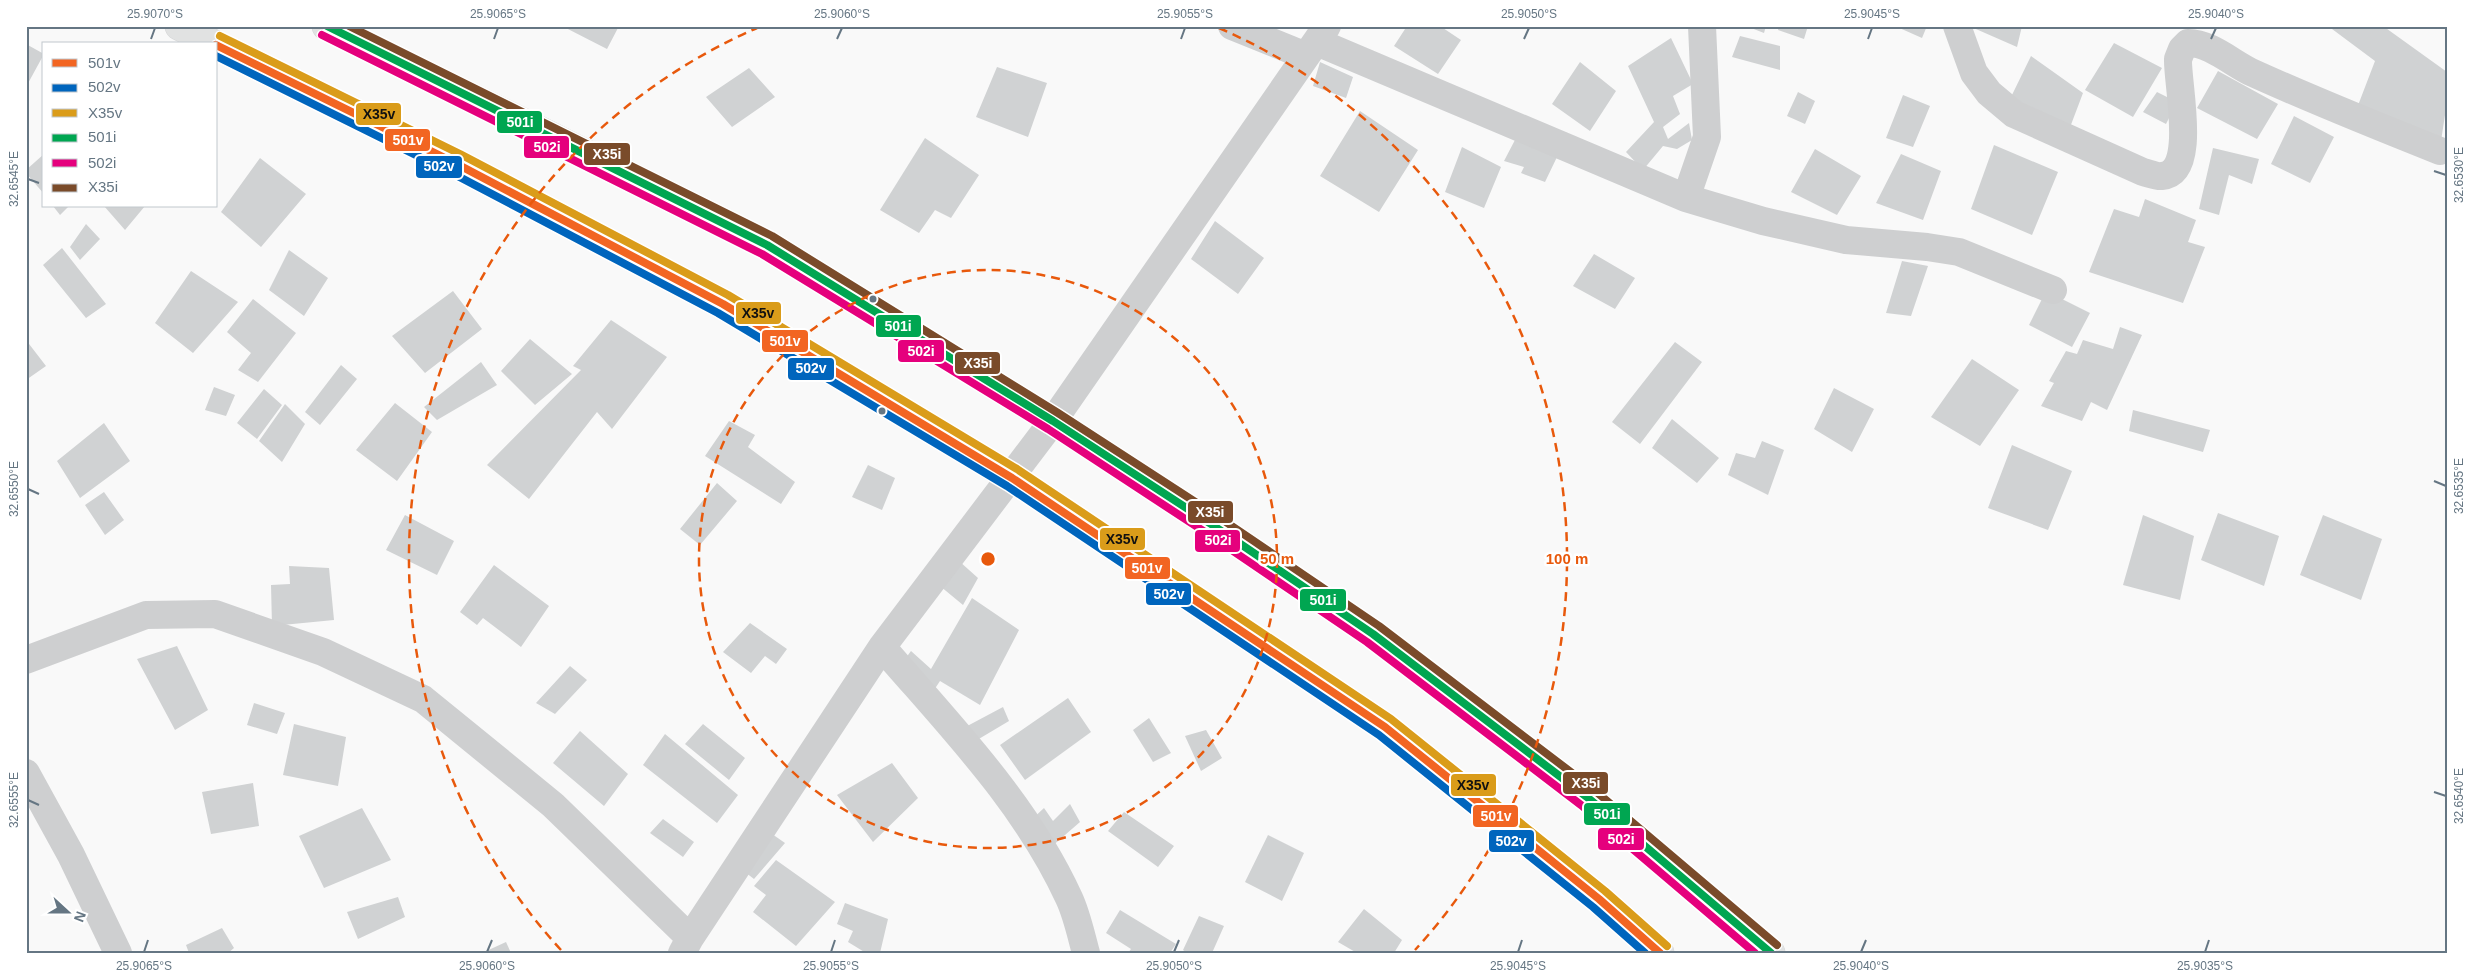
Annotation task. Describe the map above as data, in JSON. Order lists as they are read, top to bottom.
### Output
{
  "lines": [
    "transit line 501i",
    "transit line X35i",
    "transit line 502i",
    "transit line X35v",
    "transit line 501v",
    "transit line 502v"
  ],
  "legend": [
    "501v",
    "502v",
    "X35v",
    "501i",
    "502i",
    "X35i"
  ],
  "north": "right",
  "coordinates": [
    "25.9070°S",
    "25.9065°S",
    "25.9060°S",
    "25.9055°S",
    "25.9050°S",
    "25.9045°S",
    "25.9040°S",
    "32.6530°E",
    "32.6545°E",
    "32.6535°E",
    "32.6550°E",
    "32.6540°E",
    "32.6555°E",
    "25.9035°S"
  ],
  "rings": ["50 m", "100 m"]
}
